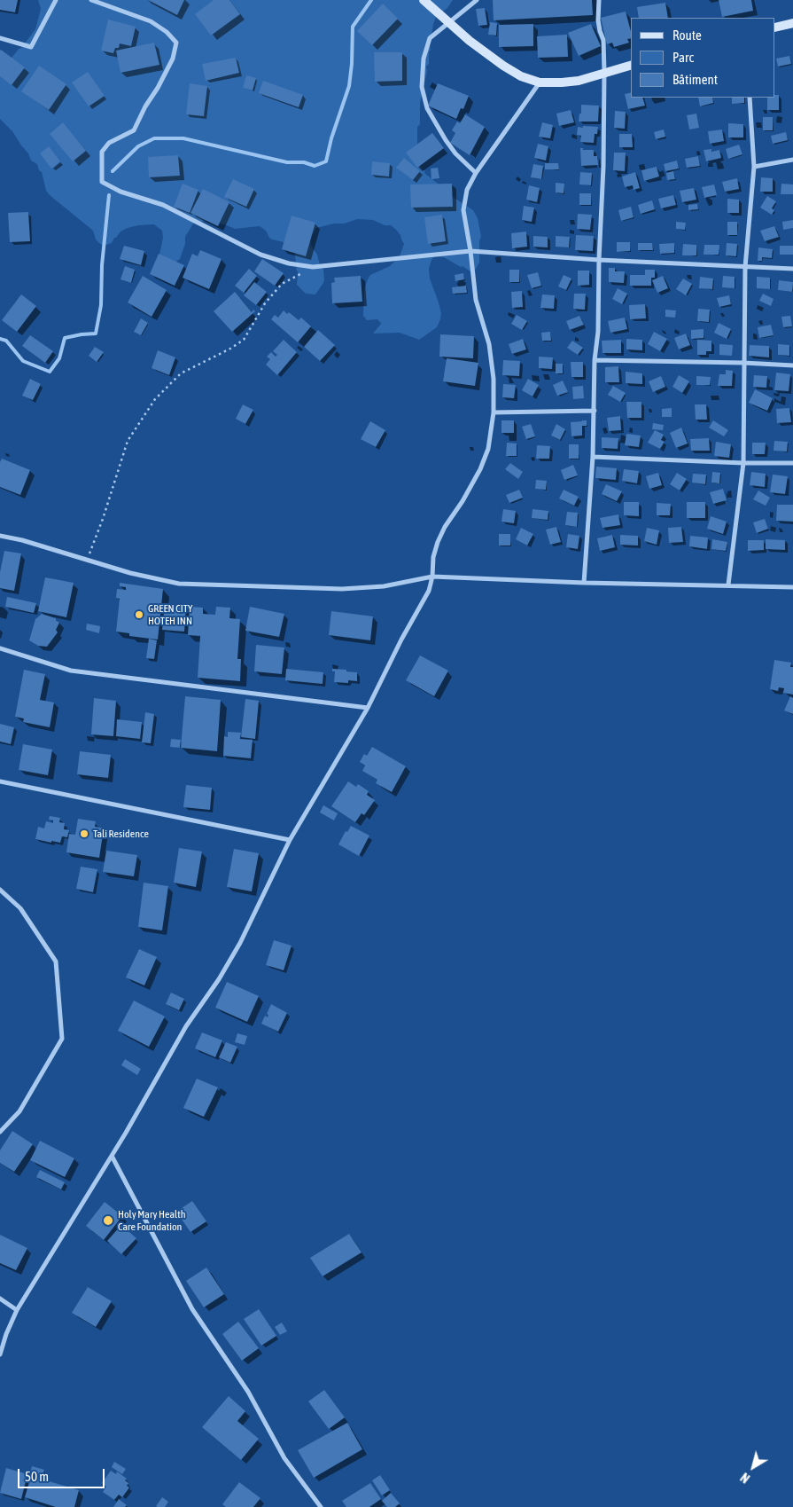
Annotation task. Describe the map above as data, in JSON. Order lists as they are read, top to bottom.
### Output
{
  "places": ["GREEN CITY HOTEH INN", "Tali Residence", "Holy Mary Health Care Foundation"],
  "legend": ["Route", "Parc", "Bâtiment"],
  "scale_bar": "50 m",
  "north": "bottom left"
}
